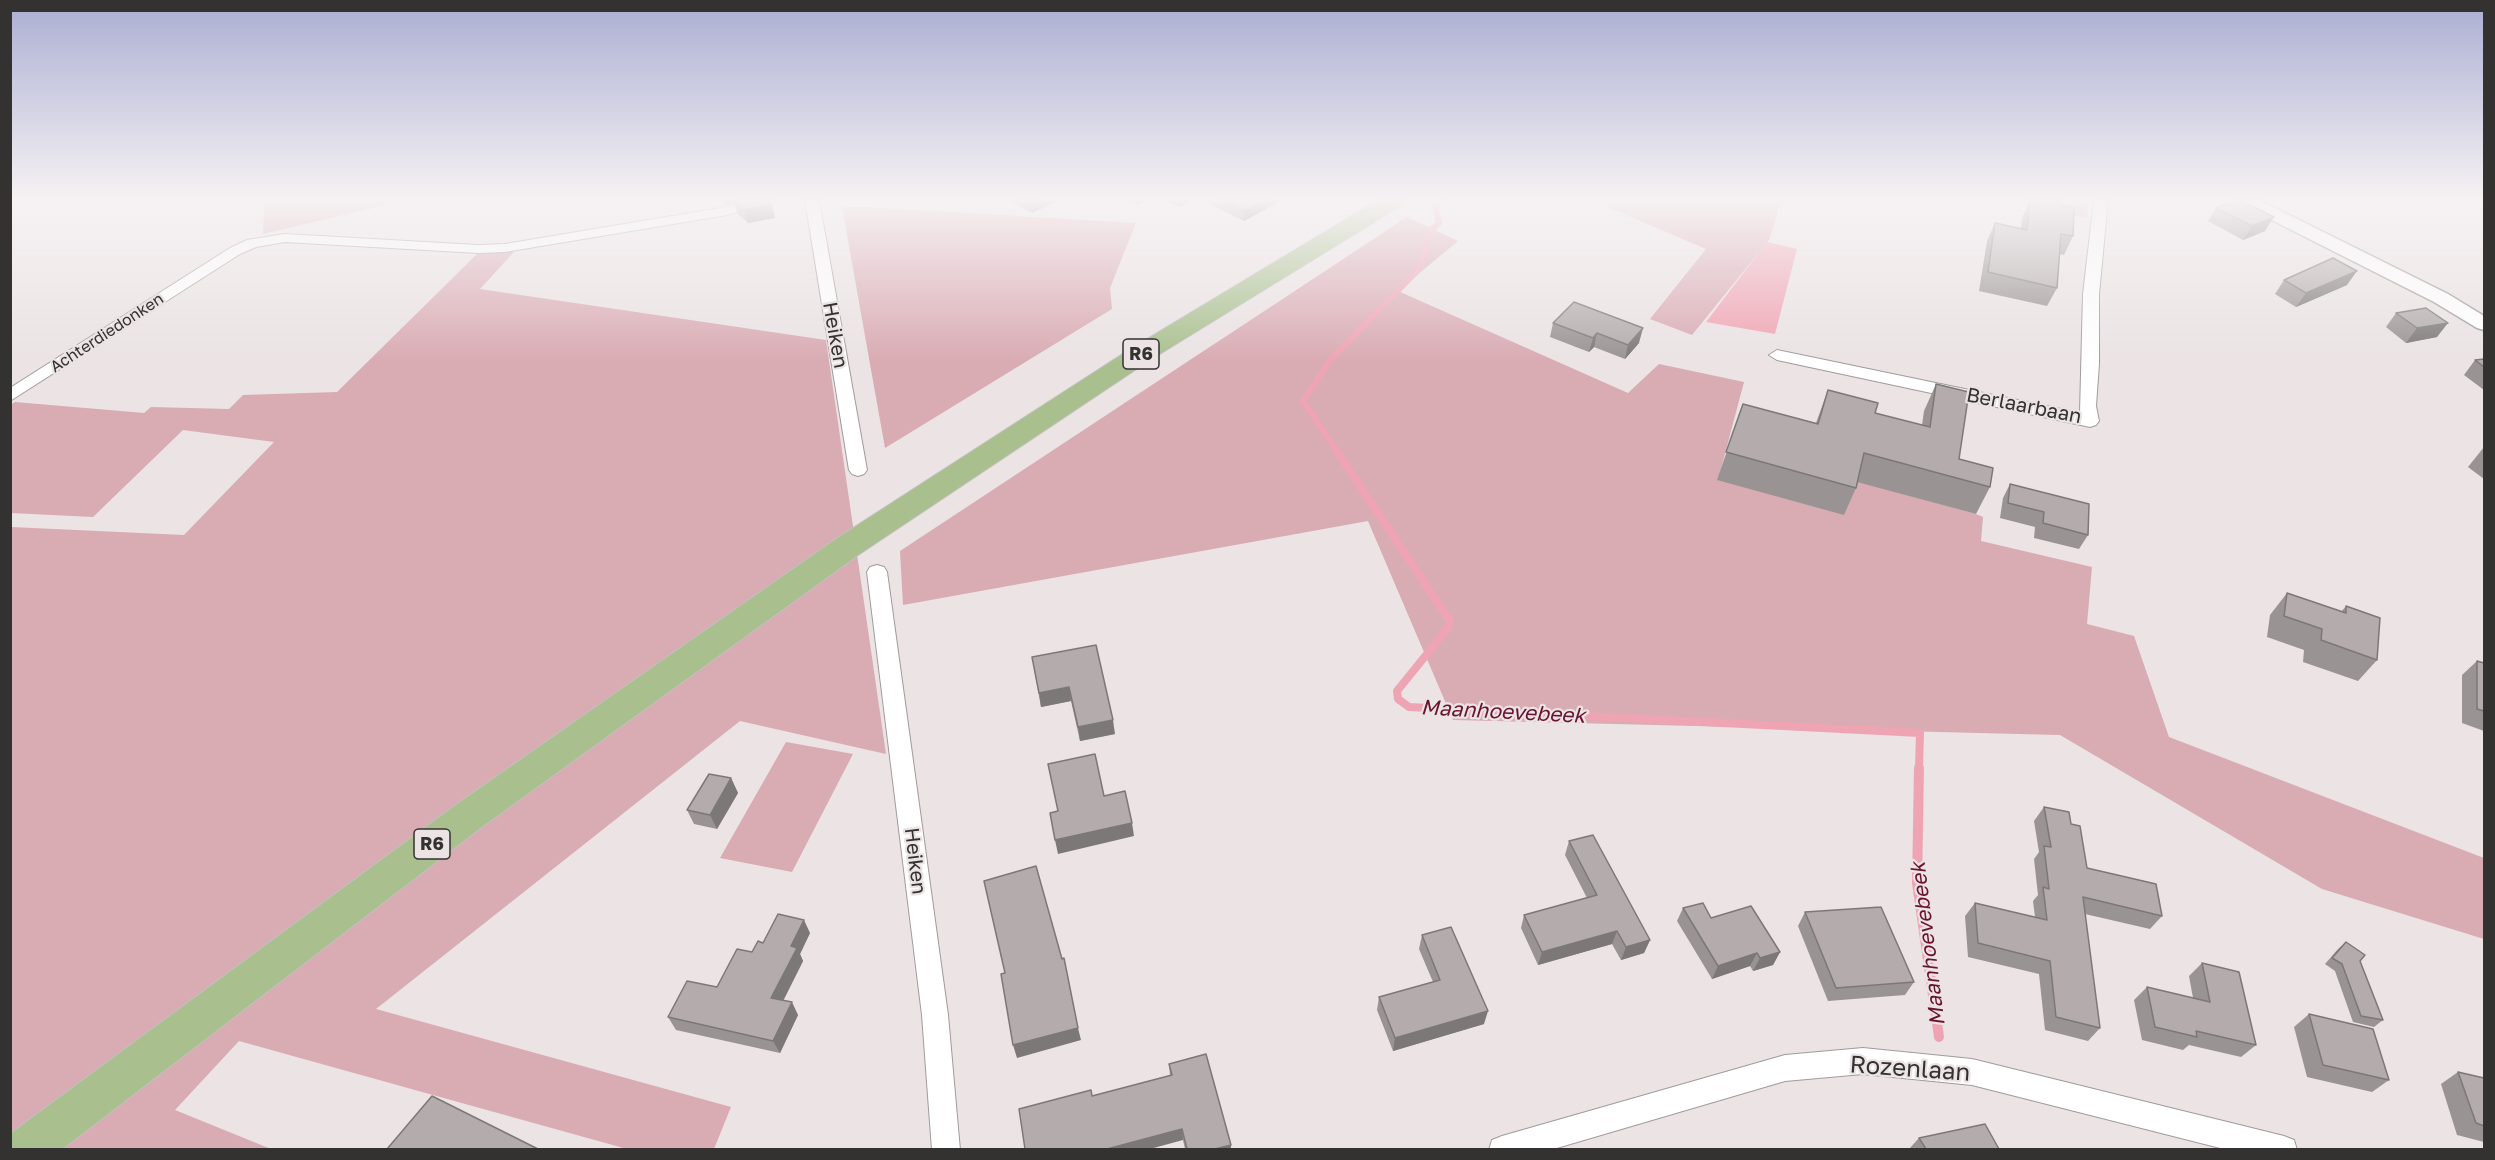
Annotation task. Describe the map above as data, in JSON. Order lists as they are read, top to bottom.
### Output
{
  "streets": {
    "main road": ["R6"],
    "street": [
      "Achterdiedonken",
      "Heiken",
      "Berlaarbaan",
      "Rozenlaan"
    ]
  },
  "water": ["Maanhoevebeek"]
}
